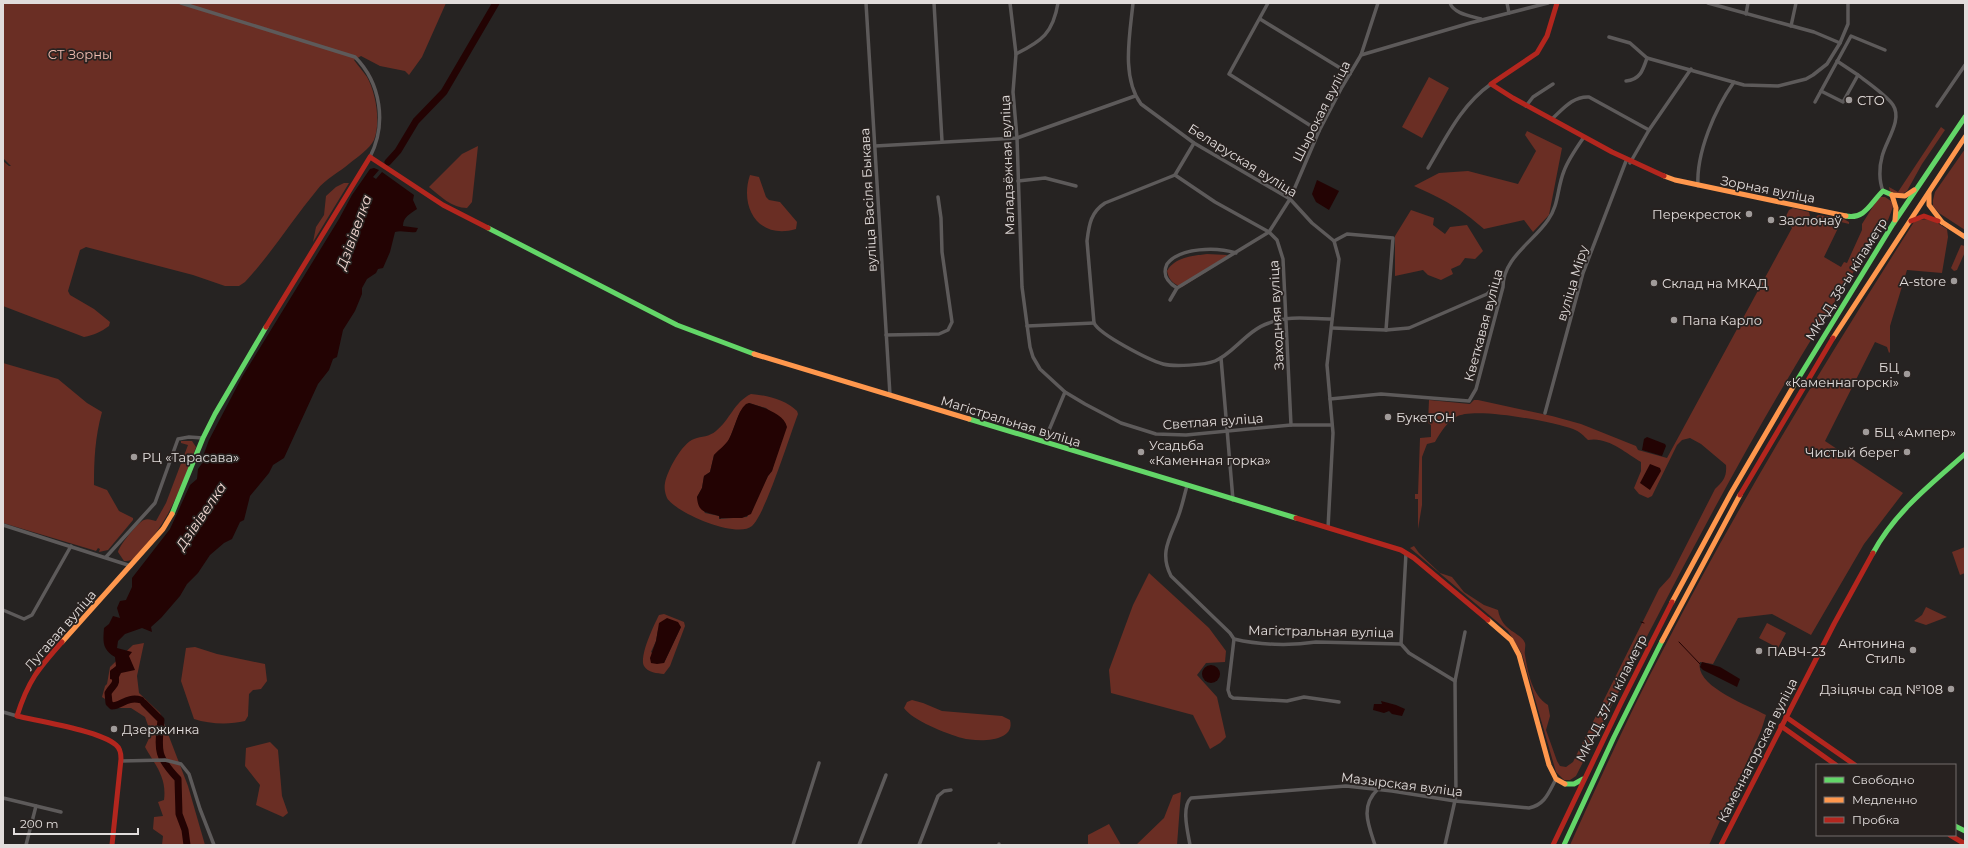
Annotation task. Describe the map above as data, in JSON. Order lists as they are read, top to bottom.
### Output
{
  "streets": {
    "main road": [
      "Зорная вуліца",
      "МКАД, 38-ы кіламетр",
      "Магістральная вуліца",
      "Лугавая вуліца",
      "МКАД, 37-ы кіламетр",
      "Каменнагорская вуліца"
    ],
    "street": [
      "Шырокая вуліца",
      "Беларуская вуліца",
      "Маладзёжная вуліца",
      "вуліца Васіля Быкава",
      "вуліца Міру",
      "Заходняя вуліца",
      "Кветкавая вуліца",
      "Светлая вуліца",
      "Мазырская вуліца"
    ]
  },
  "crossings": [
    ["Шырокая вуліца", "Беларуская вуліца"],
    ["Шырокая вуліца", "Заходняя вуліца"],
    ["Маладзёжная вуліца", "Светлая вуліца"],
    ["Зорная вуліца", "вуліца Міру"],
    ["Зорная вуліца", "Кветкавая вуліца"],
    ["вуліца Васіля Быкава", "Магістральная вуліца"],
    ["МКАД, 38-ы кіламетр", "МКАД, 37-ы кіламетр"],
    ["Заходняя вуліца", "Светлая вуліца"],
    ["Магістральная вуліца", "Лугавая вуліца"],
    ["Магістральная вуліца", "Мазырская вуліца"]
  ],
  "water": ["Дзівівелка"],
  "parks": ["СТ Зорны"],
  "places": [
    "СТО",
    "Перекресток",
    "Заслонаў",
    "А-store",
    "Склад на МКАД",
    "Папа Карло",
    "БЦ «Каменнагорскі»",
    "БукетОН",
    "БЦ «Ампер»",
    "Усадьба «Каменная горка»",
    "Чистый берег",
    "РЦ «Тарасава»",
    "Антонина Стиль",
    "ПАВЧ-23",
    "Дзіцячы сад №108",
    "Дзержинка"
  ],
  "legend": ["Свободно", "Медленно", "Пробка"],
  "scale_bar": "200 m"
}
